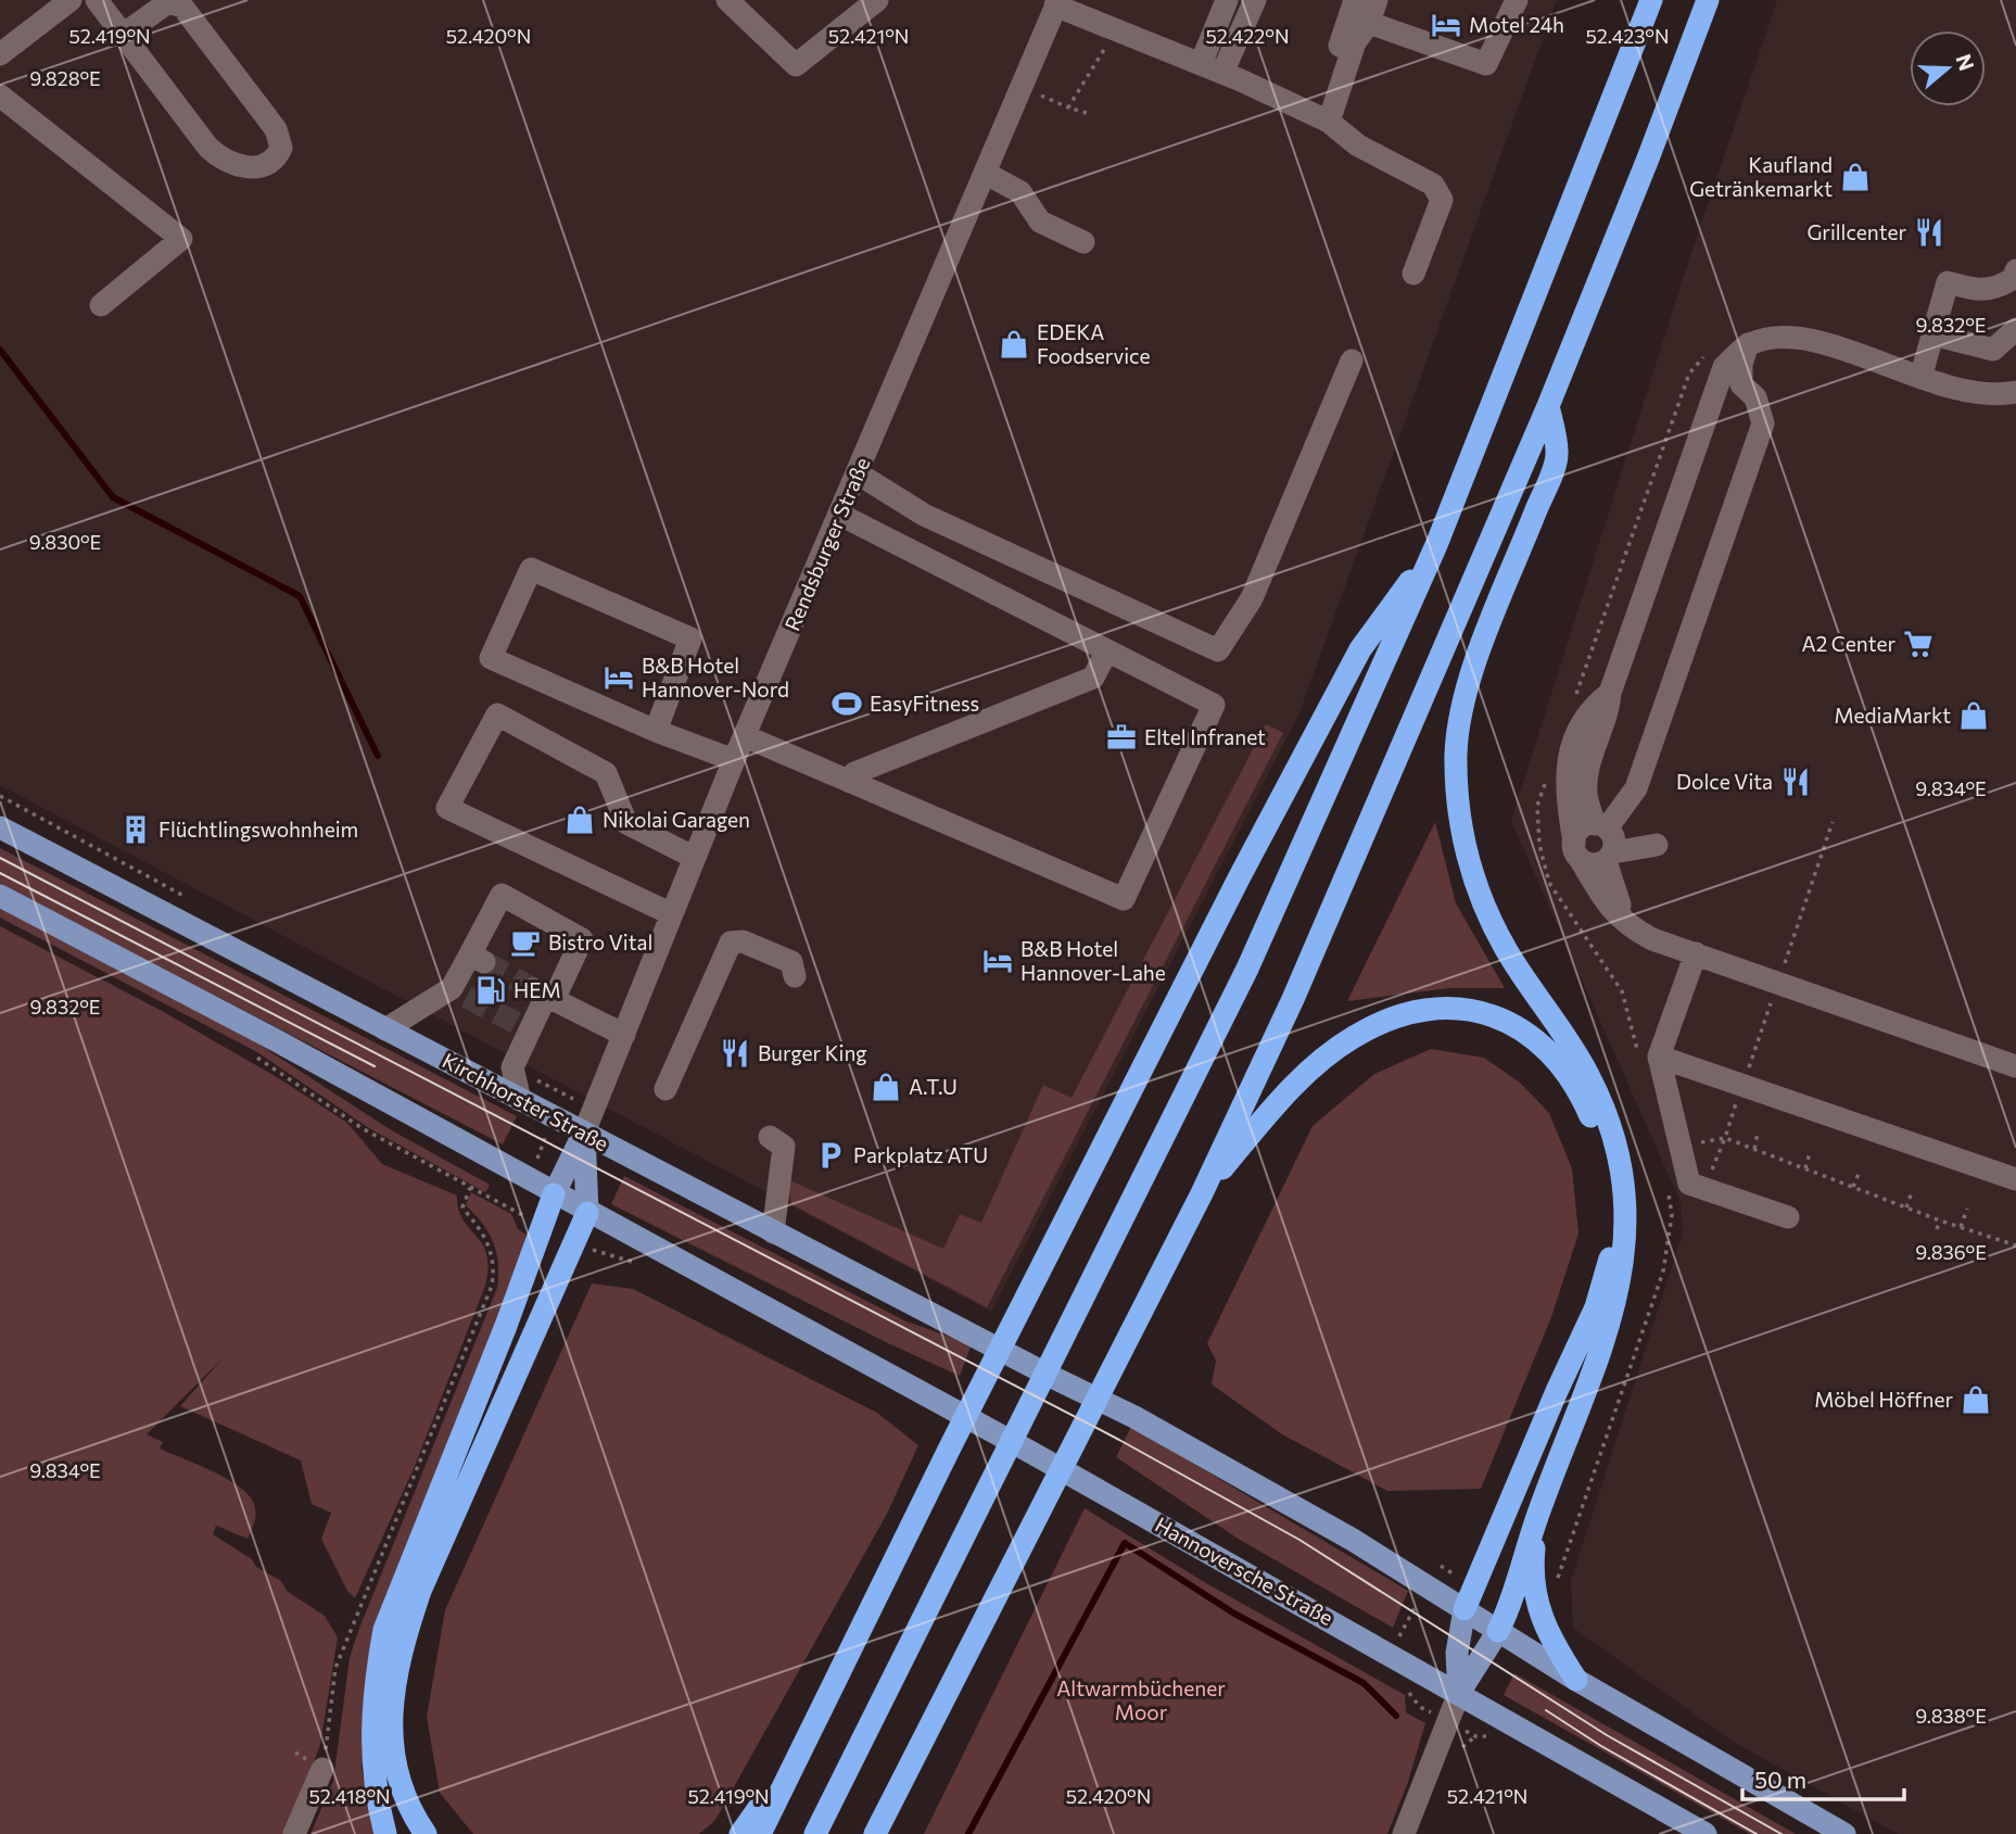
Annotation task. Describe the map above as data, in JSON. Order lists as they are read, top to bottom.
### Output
{
  "streets": {
    "main road": ["Kirchhorster Straße", "Hannoversche Straße"],
    "street": ["Rendsburger Straße"]
  },
  "crossings": [
    ["Rendsburger Straße", "Kirchhorster Straße"]
  ],
  "parks": ["Altwarmbüchener Moor"],
  "places": {
    "hotel": ["Motel 24h", "B&B Hotel Hannover-Nord", "B&B Hotel Hannover-Lahe"],
    "shop": [
      "Kaufland Getränkemarkt",
      "EDEKA Foodservice",
      "MediaMarkt",
      "Nikolai Garagen",
      "A.T.U",
      "Möbel Höffner"
    ],
    "restaurant": ["Grillcenter", "Dolce Vita", "Burger King"],
    "supermarket": ["A2 Center"],
    "sports": ["EasyFitness"],
    "office": ["Eltel Infranet"],
    "building": ["Flüchtlingswohnheim"],
    "cafe": ["Bistro Vital"],
    "fuel station": ["HEM"],
    "parking": ["Parkplatz ATU"]
  },
  "scale_bar": "50 m",
  "north": "right",
  "coordinates": [
    "52.419°N",
    "52.420°N",
    "52.422°N",
    "52.423°N",
    "52.421°N",
    "9.828°E",
    "9.832°E",
    "9.830°E",
    "9.834°E",
    "9.836°E",
    "9.838°E",
    "52.418°N"
  ]
}
